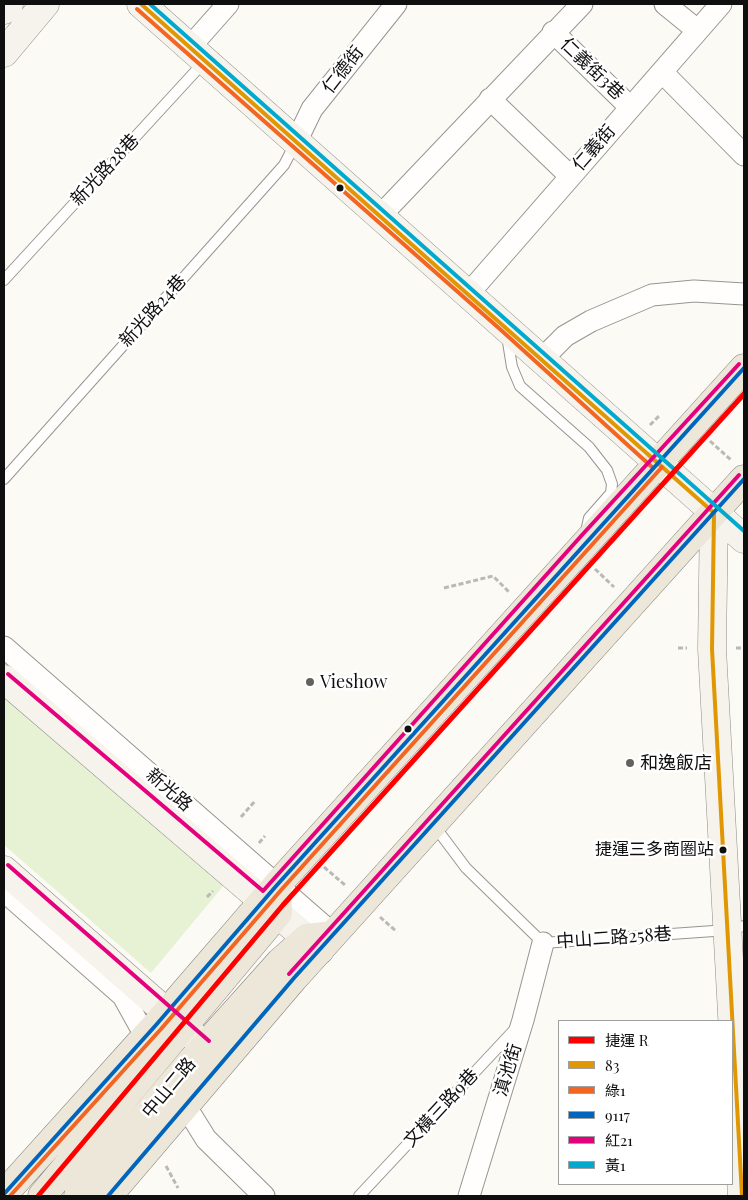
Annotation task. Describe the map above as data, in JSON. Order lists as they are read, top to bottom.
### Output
{
  "streets": {
    "main road": ["中山二路"],
    "street": [
      "仁義街3巷",
      "仁德街",
      "仁義街",
      "新光路",
      "滇池街"
    ],
    "lane": [
      "新光路28巷",
      "新光路24巷",
      "中山二路258巷",
      "文橫三路9巷"
    ]
  },
  "crossings": [
    ["仁義街3巷", "仁義街"],
    ["仁德街", "新光路24巷"],
    ["新光路", "中山二路"],
    ["中山二路258巷", "滇池街"],
    ["中山二路258巷", "中山二路"],
    ["滇池街", "文橫三路9巷"]
  ],
  "places": ["Vieshow", "和逸飯店", "捷運三多商圈站"],
  "lines": [
    "transit line 83",
    "transit line 黃1",
    "transit line 綠1",
    "transit line 紅21",
    "transit line 9117",
    "metro line R"
  ],
  "legend": [
    "捷運 R",
    "83",
    "綠1",
    "9117",
    "紅21",
    "黃1"
  ]
}
